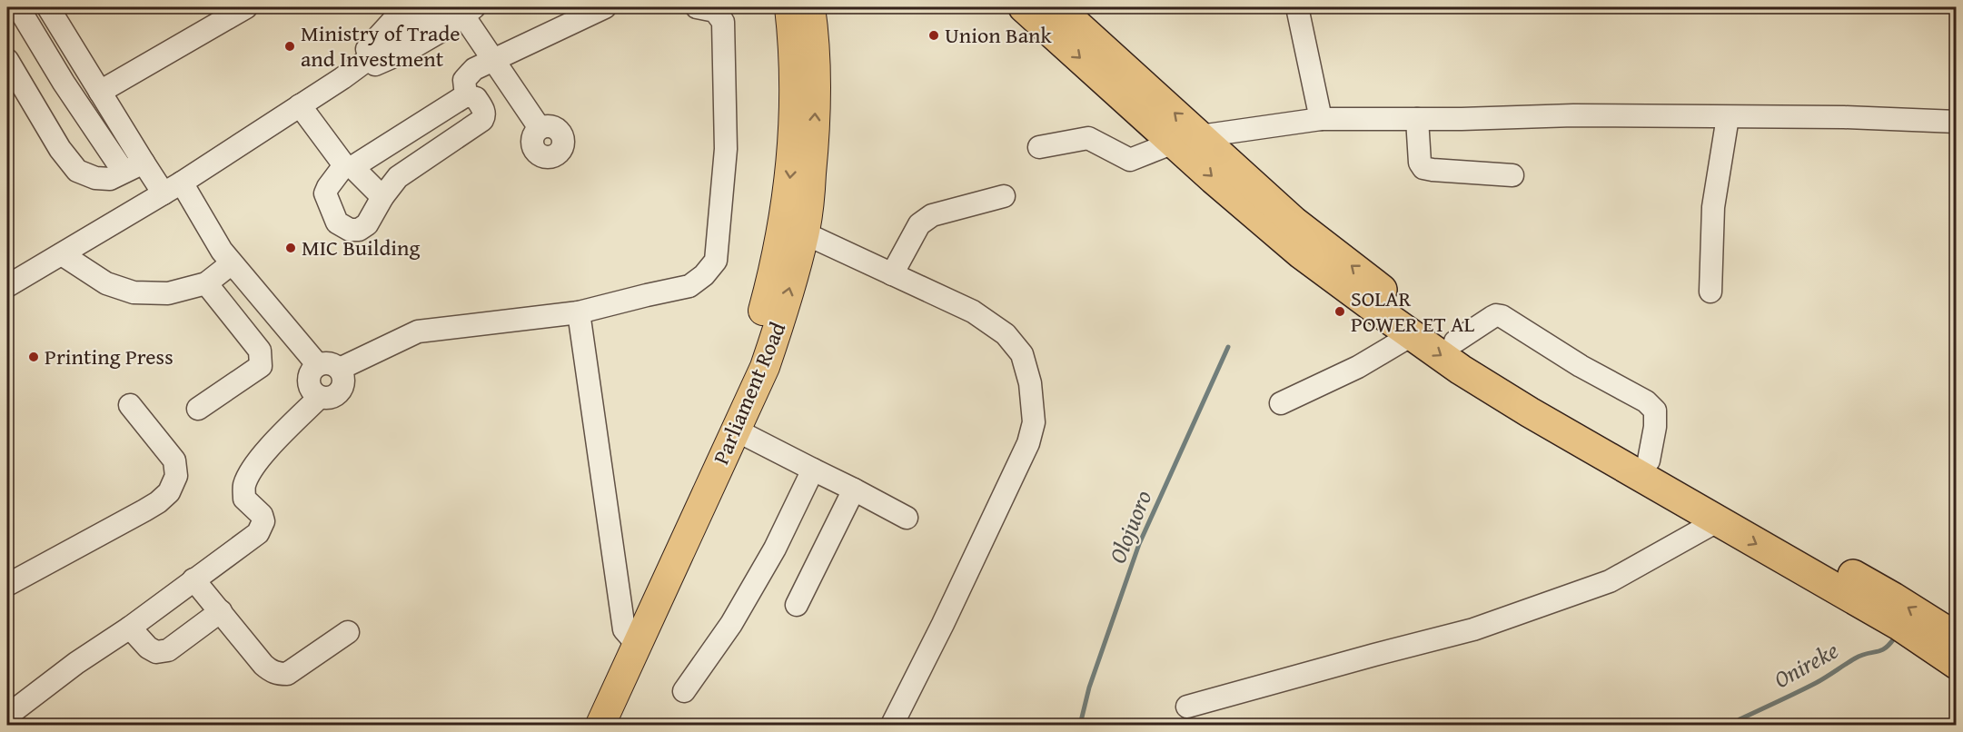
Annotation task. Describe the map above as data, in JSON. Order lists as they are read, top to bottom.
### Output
{
  "streets": {
    "main road": ["Parliament Road"]
  },
  "water": ["Olojuoro", "Onireke"],
  "places": [
    "Union Bank",
    "Ministry of Trade and Investment",
    "MIC Building",
    "SOLAR POWER ET AL",
    "Printing Press"
  ]
}
